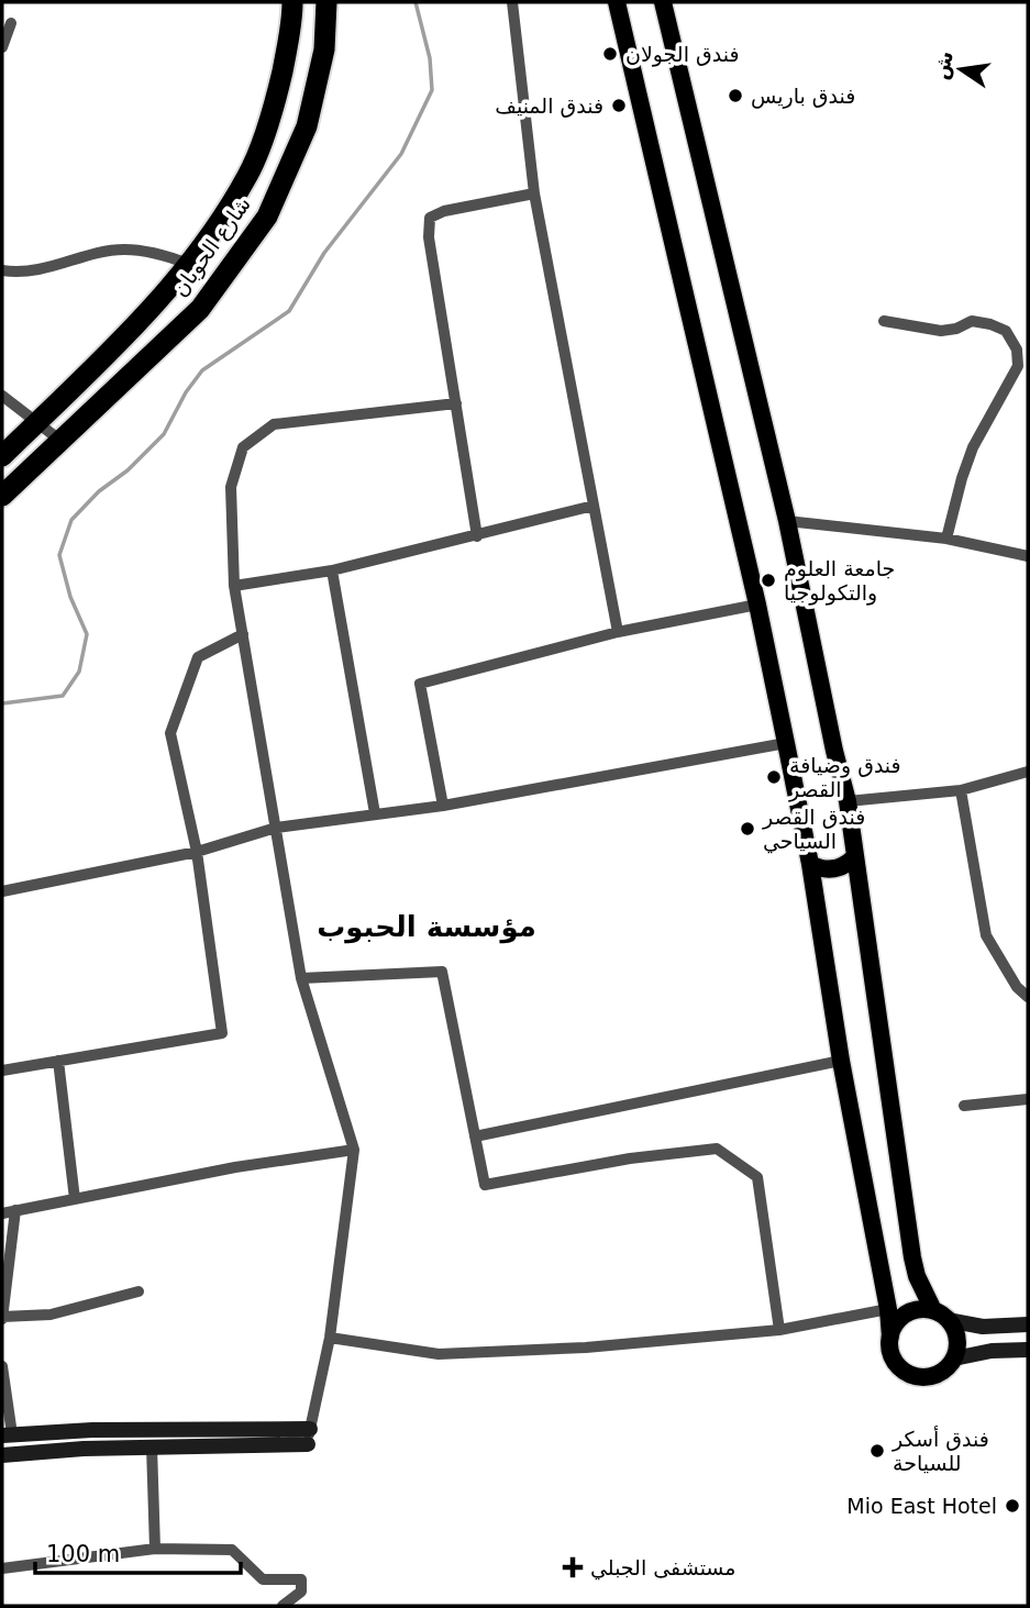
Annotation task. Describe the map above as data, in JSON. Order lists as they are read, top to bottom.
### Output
{
  "streets": {
    "highway": ["شارع الحوبان"]
  },
  "districts": ["مؤسسة الحبوب"],
  "places": {
    "other": [
      "فندق الجولان",
      "فندق باريس",
      "فندق المنيف",
      "جامعة العلوم والتكولوجيا",
      "فندق وضيافة القصر",
      "فندق القصر السياحي",
      "فندق أسكر للسياحة",
      "Mio East Hotel"
    ],
    "health": ["مستشفى الجبلي"]
  },
  "scale_bar": "100 m",
  "north": "left"
}
